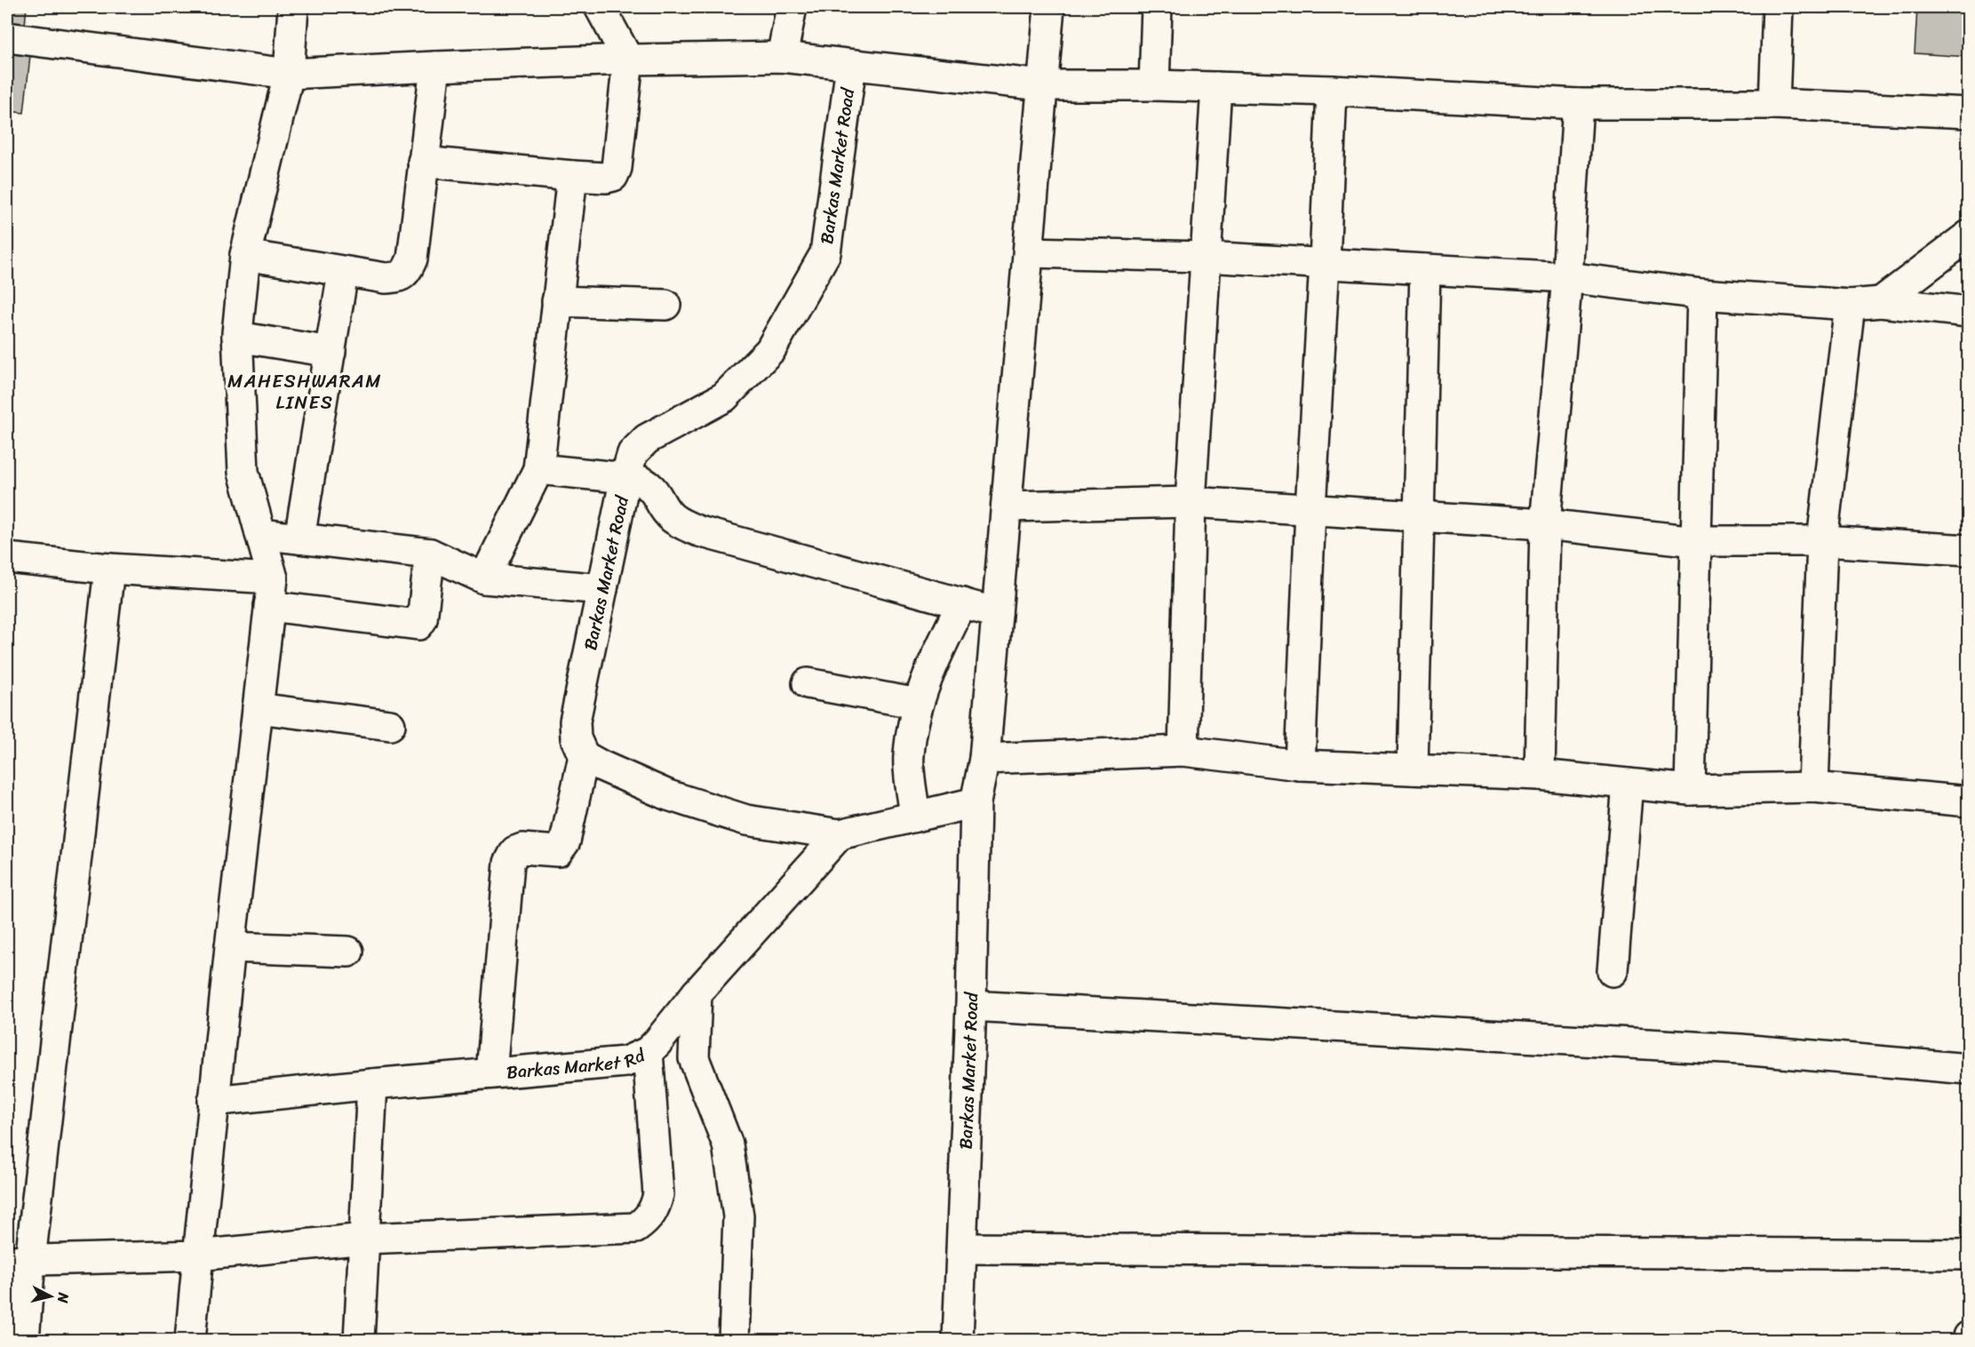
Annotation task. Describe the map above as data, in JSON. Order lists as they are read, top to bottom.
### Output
{
  "streets": {
    "street": ["Barkas Market Road", "Barkas Market Rd"]
  },
  "districts": ["MAHESHWARAM LINES"],
  "north": "right"
}
